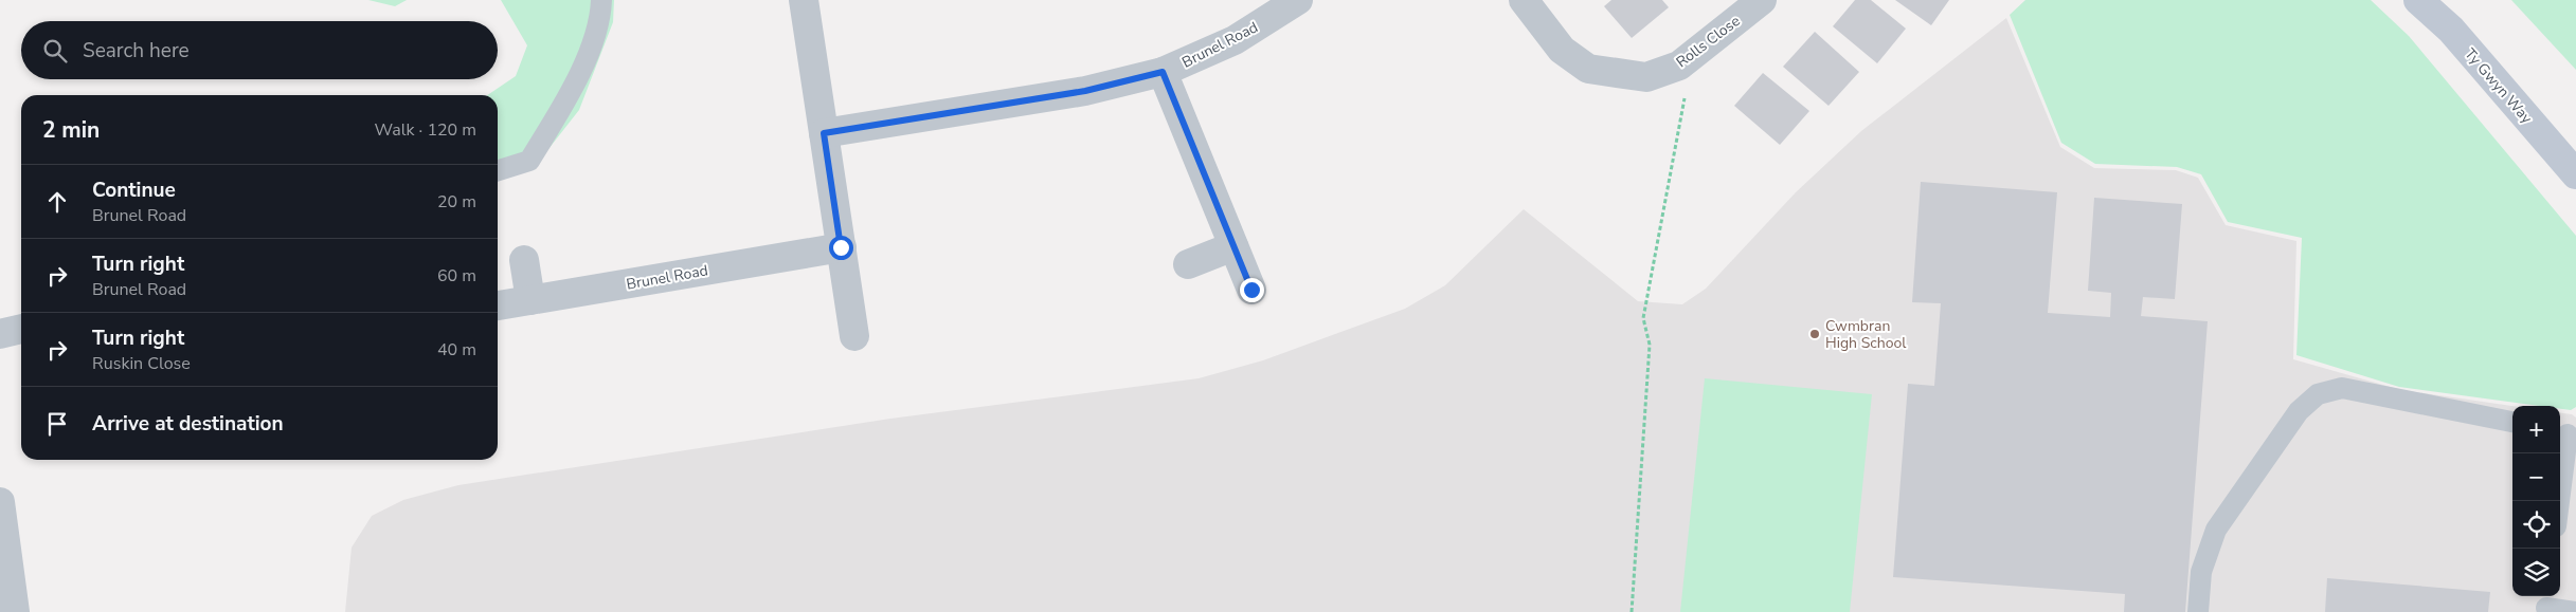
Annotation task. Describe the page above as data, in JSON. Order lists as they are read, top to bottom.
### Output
{
  "streets": {
    "street": ["Rolls Close", "Brunel Road", "Ty Gwyn Way"]
  },
  "places": ["Cwmbran High School"],
  "page": {
    "search": "Search here",
    "heading": ["2 min", "Walk · 120 m"],
    "list": [
      ["Continue", "Brunel Road", "20 m"],
      ["Turn right", "Brunel Road", "60 m"],
      ["Turn right", "Ruskin Close", "40 m"],
      "Arrive at destination"
    ],
    "map_buttons": ["+", "−"]
  }
}
